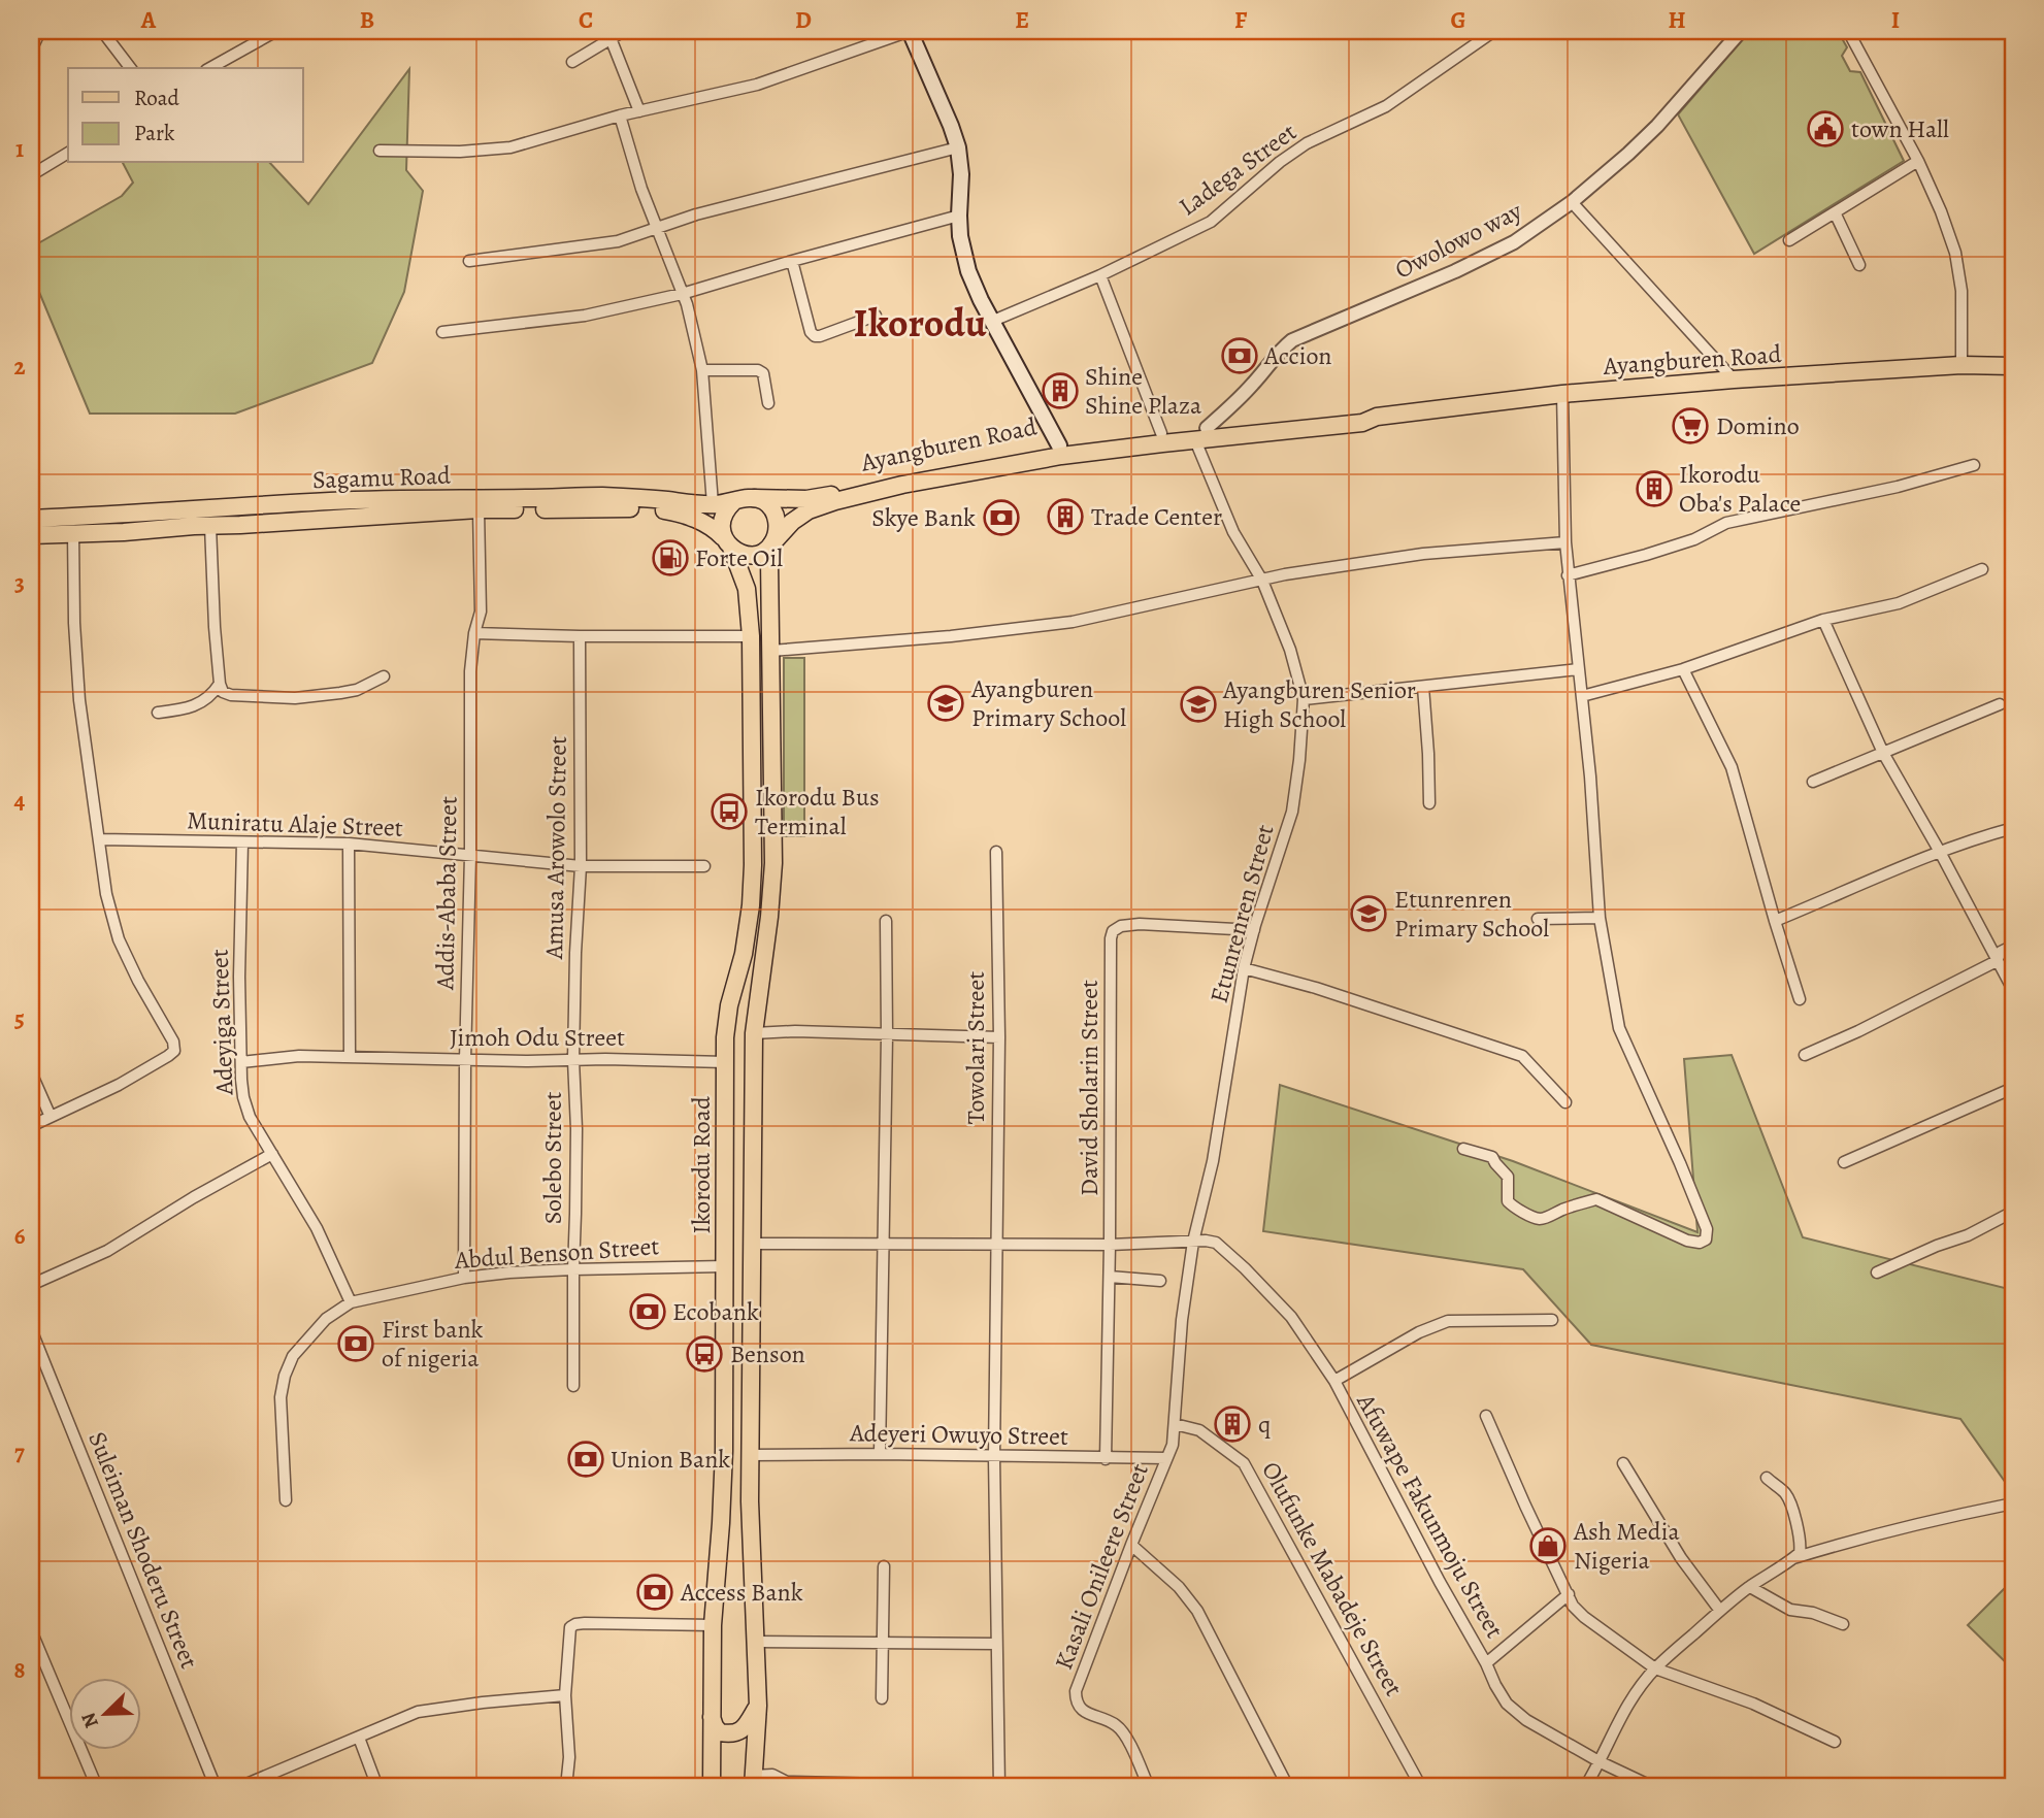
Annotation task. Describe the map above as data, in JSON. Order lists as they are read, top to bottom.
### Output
{
  "streets": {
    "main road": ["Ayangburen Road", "Sagamu Road", "Ikorodu Road"],
    "street": [
      "Ladega Street",
      "Owolowo way",
      "Muniratu Alaje Street",
      "Amusa Arowolo Street",
      "Addis-Ababa Street",
      "Etunrenren Street",
      "Adeyiga Street",
      "Jimoh Odu Street",
      "Towolari Street",
      "David Sholarin Street",
      "Solebo Street",
      "Abdul Benson Street",
      "Adeyeri Owuyo Street",
      "Afuwape Fakunmoju Street",
      "Suleiman Shoderu Street",
      "Kasali Onileere Street",
      "Olufunke Mabadeje Street"
    ]
  },
  "crossings": [
    ["Owolowo way", "Ayangburen Road"],
    ["Owolowo way", "Etunrenren Street"],
    ["Ayangburen Road", "Etunrenren Street"],
    ["Sagamu Road", "Addis-Ababa Street"],
    ["Sagamu Road", "Ikorodu Road"],
    ["Muniratu Alaje Street", "Amusa Arowolo Street"],
    ["Muniratu Alaje Street", "Addis-Ababa Street"],
    ["Muniratu Alaje Street", "Adeyiga Street"],
    ["Amusa Arowolo Street", "Jimoh Odu Street"],
    ["Amusa Arowolo Street", "Solebo Street"],
    ["Addis-Ababa Street", "Jimoh Odu Street"],
    ["Addis-Ababa Street", "Abdul Benson Street"],
    ["Etunrenren Street", "David Sholarin Street"],
    ["Etunrenren Street", "Adeyeri Owuyo Street"],
    ["Etunrenren Street", "Afuwape Fakunmoju Street"],
    ["Etunrenren Street", "Kasali Onileere Street"],
    ["Etunrenren Street", "Olufunke Mabadeje Street"],
    ["Adeyiga Street", "Jimoh Odu Street"],
    ["Adeyiga Street", "Abdul Benson Street"],
    ["Jimoh Odu Street", "Solebo Street"],
    ["Jimoh Odu Street", "Ikorodu Road"],
    ["Towolari Street", "Adeyeri Owuyo Street"],
    ["Towolari Street", "Afuwape Fakunmoju Street"],
    ["David Sholarin Street", "Adeyeri Owuyo Street"],
    ["David Sholarin Street", "Afuwape Fakunmoju Street"],
    ["Solebo Street", "Abdul Benson Street"],
    ["Ikorodu Road", "Abdul Benson Street"],
    ["Ikorodu Road", "Adeyeri Owuyo Street"],
    ["Ikorodu Road", "Afuwape Fakunmoju Street"],
    ["Adeyeri Owuyo Street", "Kasali Onileere Street"]
  ],
  "districts": ["Ikorodu"],
  "places": {
    "public building": ["town Hall"],
    "bank": [
      "Accion",
      "Skye Bank",
      "Ecobank",
      "First bank of nigeria",
      "Union Bank",
      "Access Bank"
    ],
    "building": [
      "Shine Shine Plaza",
      "Ikorodu Oba's Palace",
      "Trade Center",
      "q"
    ],
    "supermarket": ["Domino"],
    "fuel station": ["Forte Oil"],
    "school or university": ["Ayangburen Primary School", "Ayangburen Senior High School", "Etunrenren Primary School"],
    "bus stop": ["Ikorodu Bus Terminal", "Benson"],
    "shop": ["Ash Media Nigeria"]
  },
  "legend": ["Road", "Park"],
  "north": "bottom left",
  "grid": {
    "columns": [
      "A",
      "B",
      "C",
      "D",
      "E",
      "F",
      "G",
      "H",
      "I"
    ],
    "rows": [
      "1",
      "2",
      "3",
      "4",
      "5",
      "6",
      "7",
      "8"
    ]
  }
}
